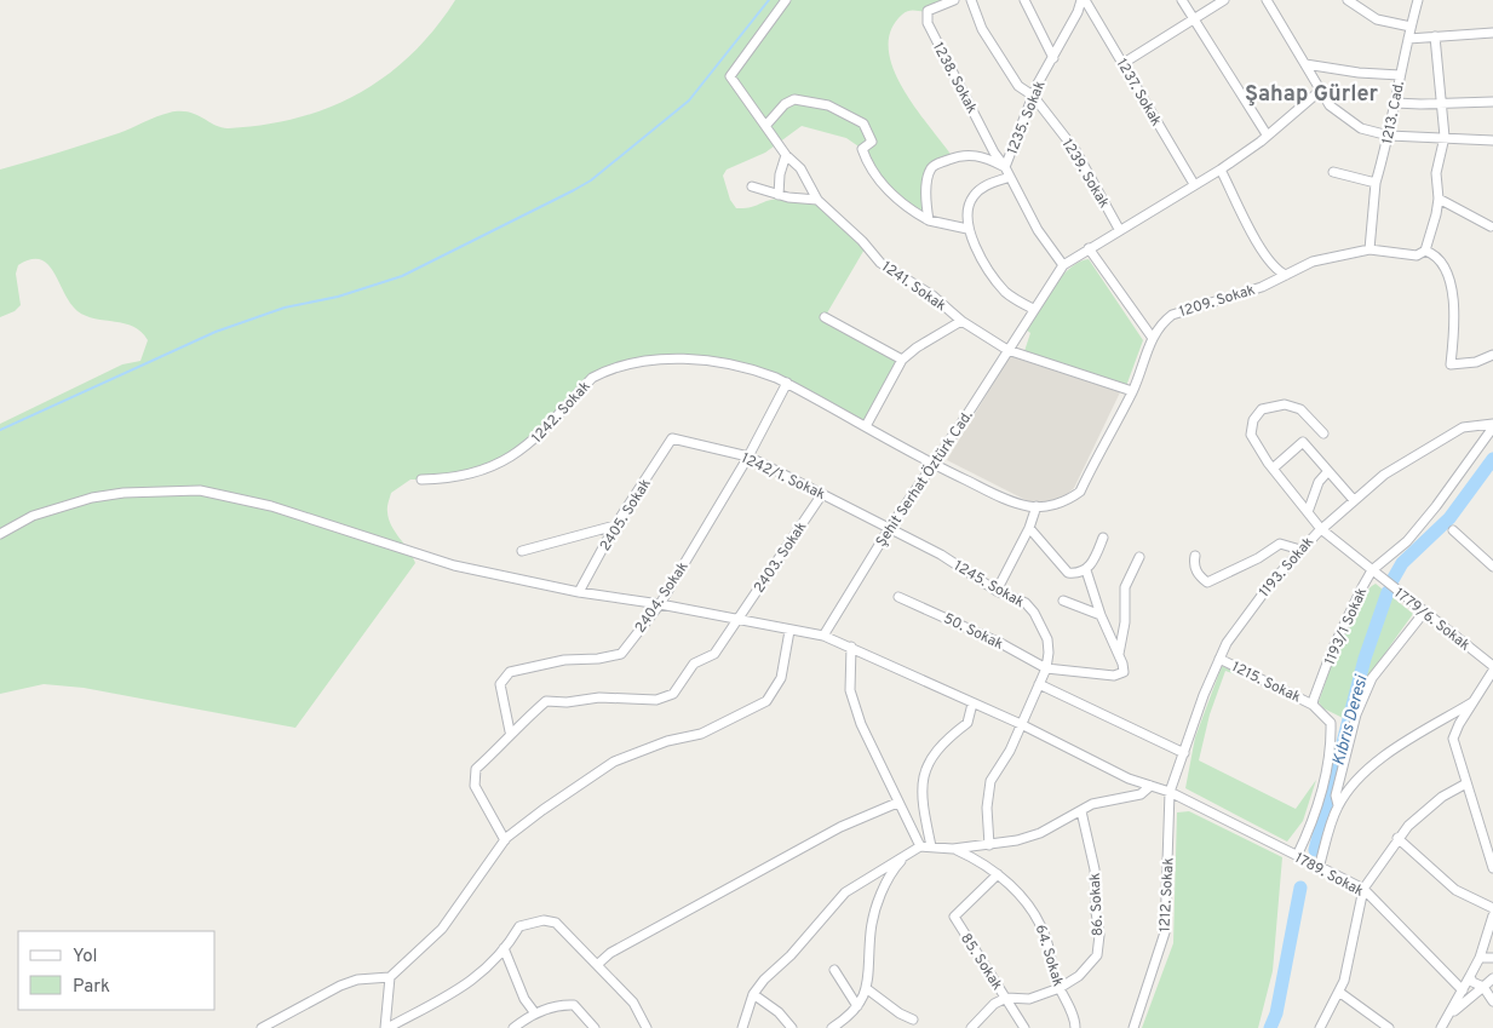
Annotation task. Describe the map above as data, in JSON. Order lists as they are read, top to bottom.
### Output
{
  "streets": {
    "street": [
      "1238. Sokak",
      "1237. Sokak",
      "1213. Cad.",
      "1235. Sokak",
      "1239. Sokak",
      "1241. Sokak",
      "1209. Sokak",
      "1242. Sokak",
      "1242/1. Sokak",
      "Şehit Serhat Öztürk Cad.",
      "2405. Sokak",
      "2403. Sokak",
      "1193. Sokak",
      "1245. Sokak",
      "2404. Sokak",
      "1779/6. Sokak",
      "1193/1 Sokak",
      "50. Sokak",
      "1215. Sokak",
      "1789. Sokak",
      "1212. Sokak",
      "86. Sokak",
      "64. Sokak",
      "85. Sokak"
    ]
  },
  "crossings": [
    ["1238. Sokak", "1235. Sokak"],
    ["1237. Sokak", "1235. Sokak"],
    ["1237. Sokak", "Şehit Serhat Öztürk Cad."],
    ["1213. Cad.", "1209. Sokak"],
    ["1235. Sokak", "1239. Sokak"],
    ["1235. Sokak", "Şehit Serhat Öztürk Cad."],
    ["1239. Sokak", "Şehit Serhat Öztürk Cad."],
    ["1241. Sokak", "1209. Sokak"],
    ["1241. Sokak", "Şehit Serhat Öztürk Cad."],
    ["1209. Sokak", "1242. Sokak"],
    ["1209. Sokak", "Şehit Serhat Öztürk Cad."],
    ["1242. Sokak", "Şehit Serhat Öztürk Cad."],
    ["1242. Sokak", "2404. Sokak"],
    ["1242/1. Sokak", "Şehit Serhat Öztürk Cad."],
    ["1242/1. Sokak", "2405. Sokak"],
    ["1242/1. Sokak", "2403. Sokak"],
    ["1242/1. Sokak", "1245. Sokak"],
    ["1242/1. Sokak", "2404. Sokak"],
    ["Şehit Serhat Öztürk Cad.", "1245. Sokak"],
    ["2403. Sokak", "2404. Sokak"],
    ["1193. Sokak", "1779/6. Sokak"],
    ["1193. Sokak", "1193/1 Sokak"],
    ["1193. Sokak", "1215. Sokak"],
    ["1193. Sokak", "1789. Sokak"],
    ["1193. Sokak", "1212. Sokak"],
    ["1245. Sokak", "50. Sokak"],
    ["1779/6. Sokak", "1193/1 Sokak"],
    ["1193/1 Sokak", "1215. Sokak"],
    ["1789. Sokak", "1212. Sokak"],
    ["86. Sokak", "64. Sokak"],
    ["86. Sokak", "85. Sokak"],
    ["64. Sokak", "85. Sokak"]
  ],
  "districts": ["Şahap Gürler"],
  "water": ["Kıbrıs Deresi"],
  "legend": ["Yol", "Park"]
}
